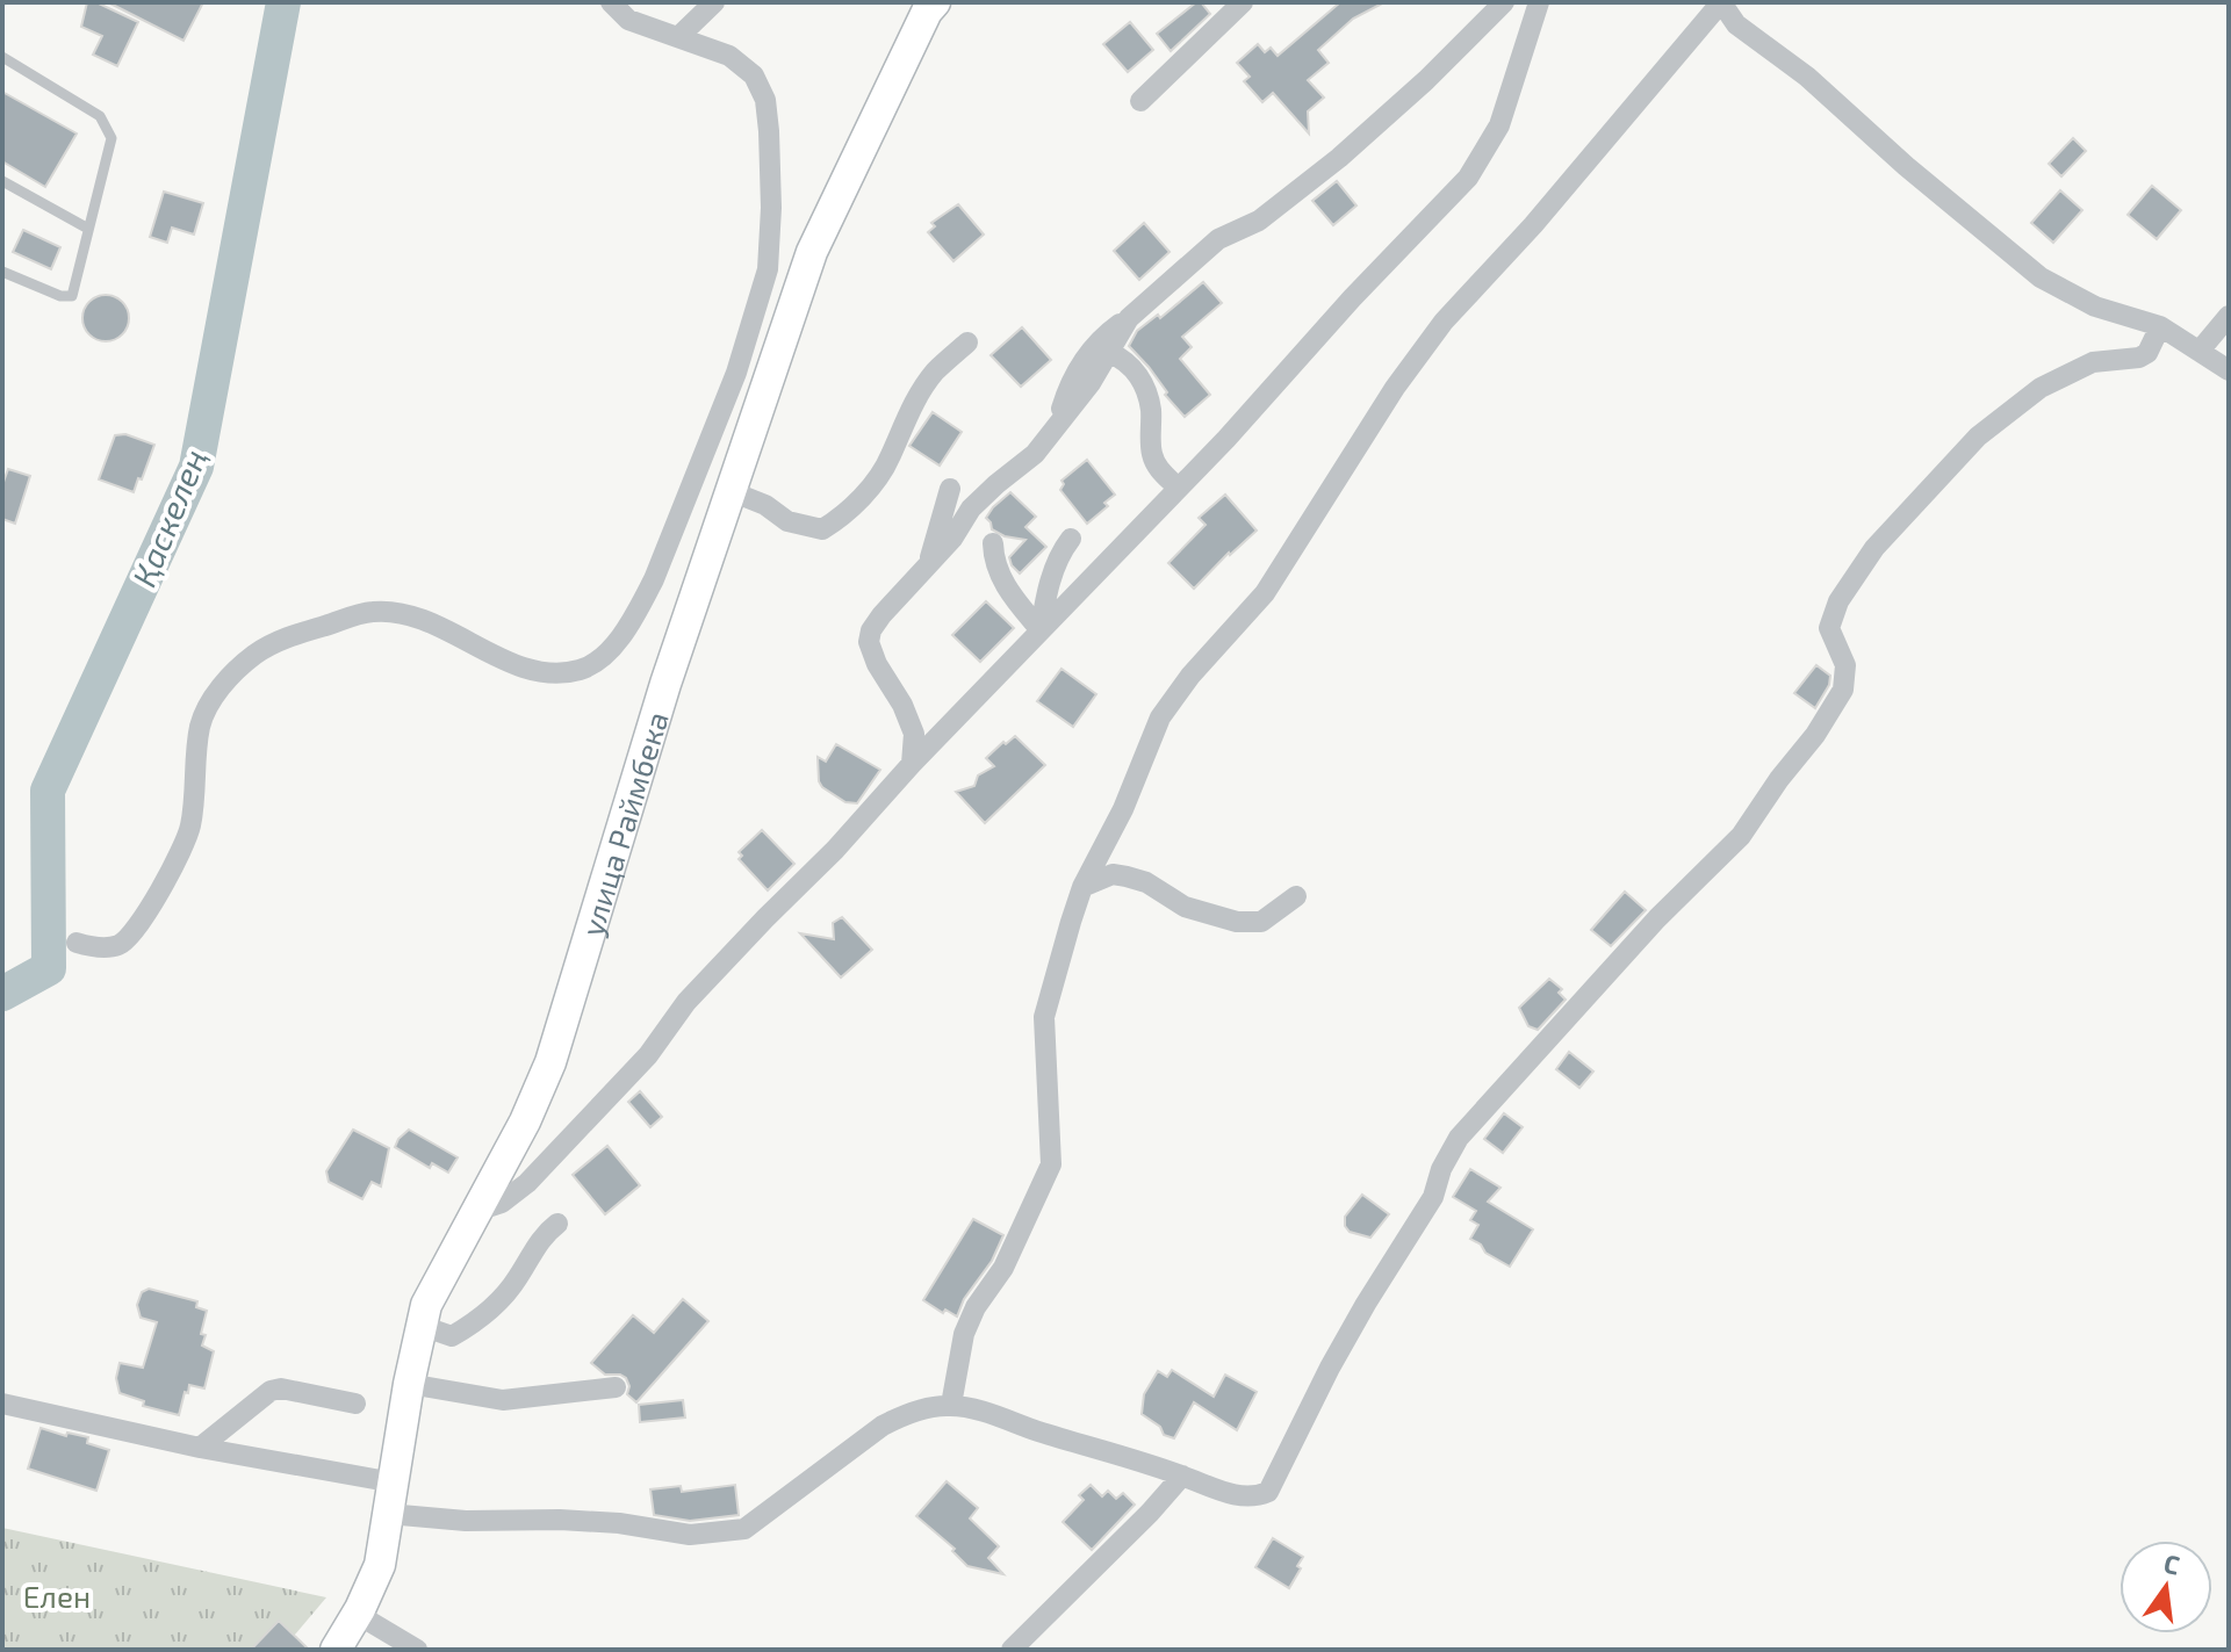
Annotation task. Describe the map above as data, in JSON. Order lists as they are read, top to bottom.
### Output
{
  "streets": {
    "street": ["улица Раймбека"]
  },
  "water": ["Қаскелең"],
  "parks": ["Елен"],
  "north": "top"
}
